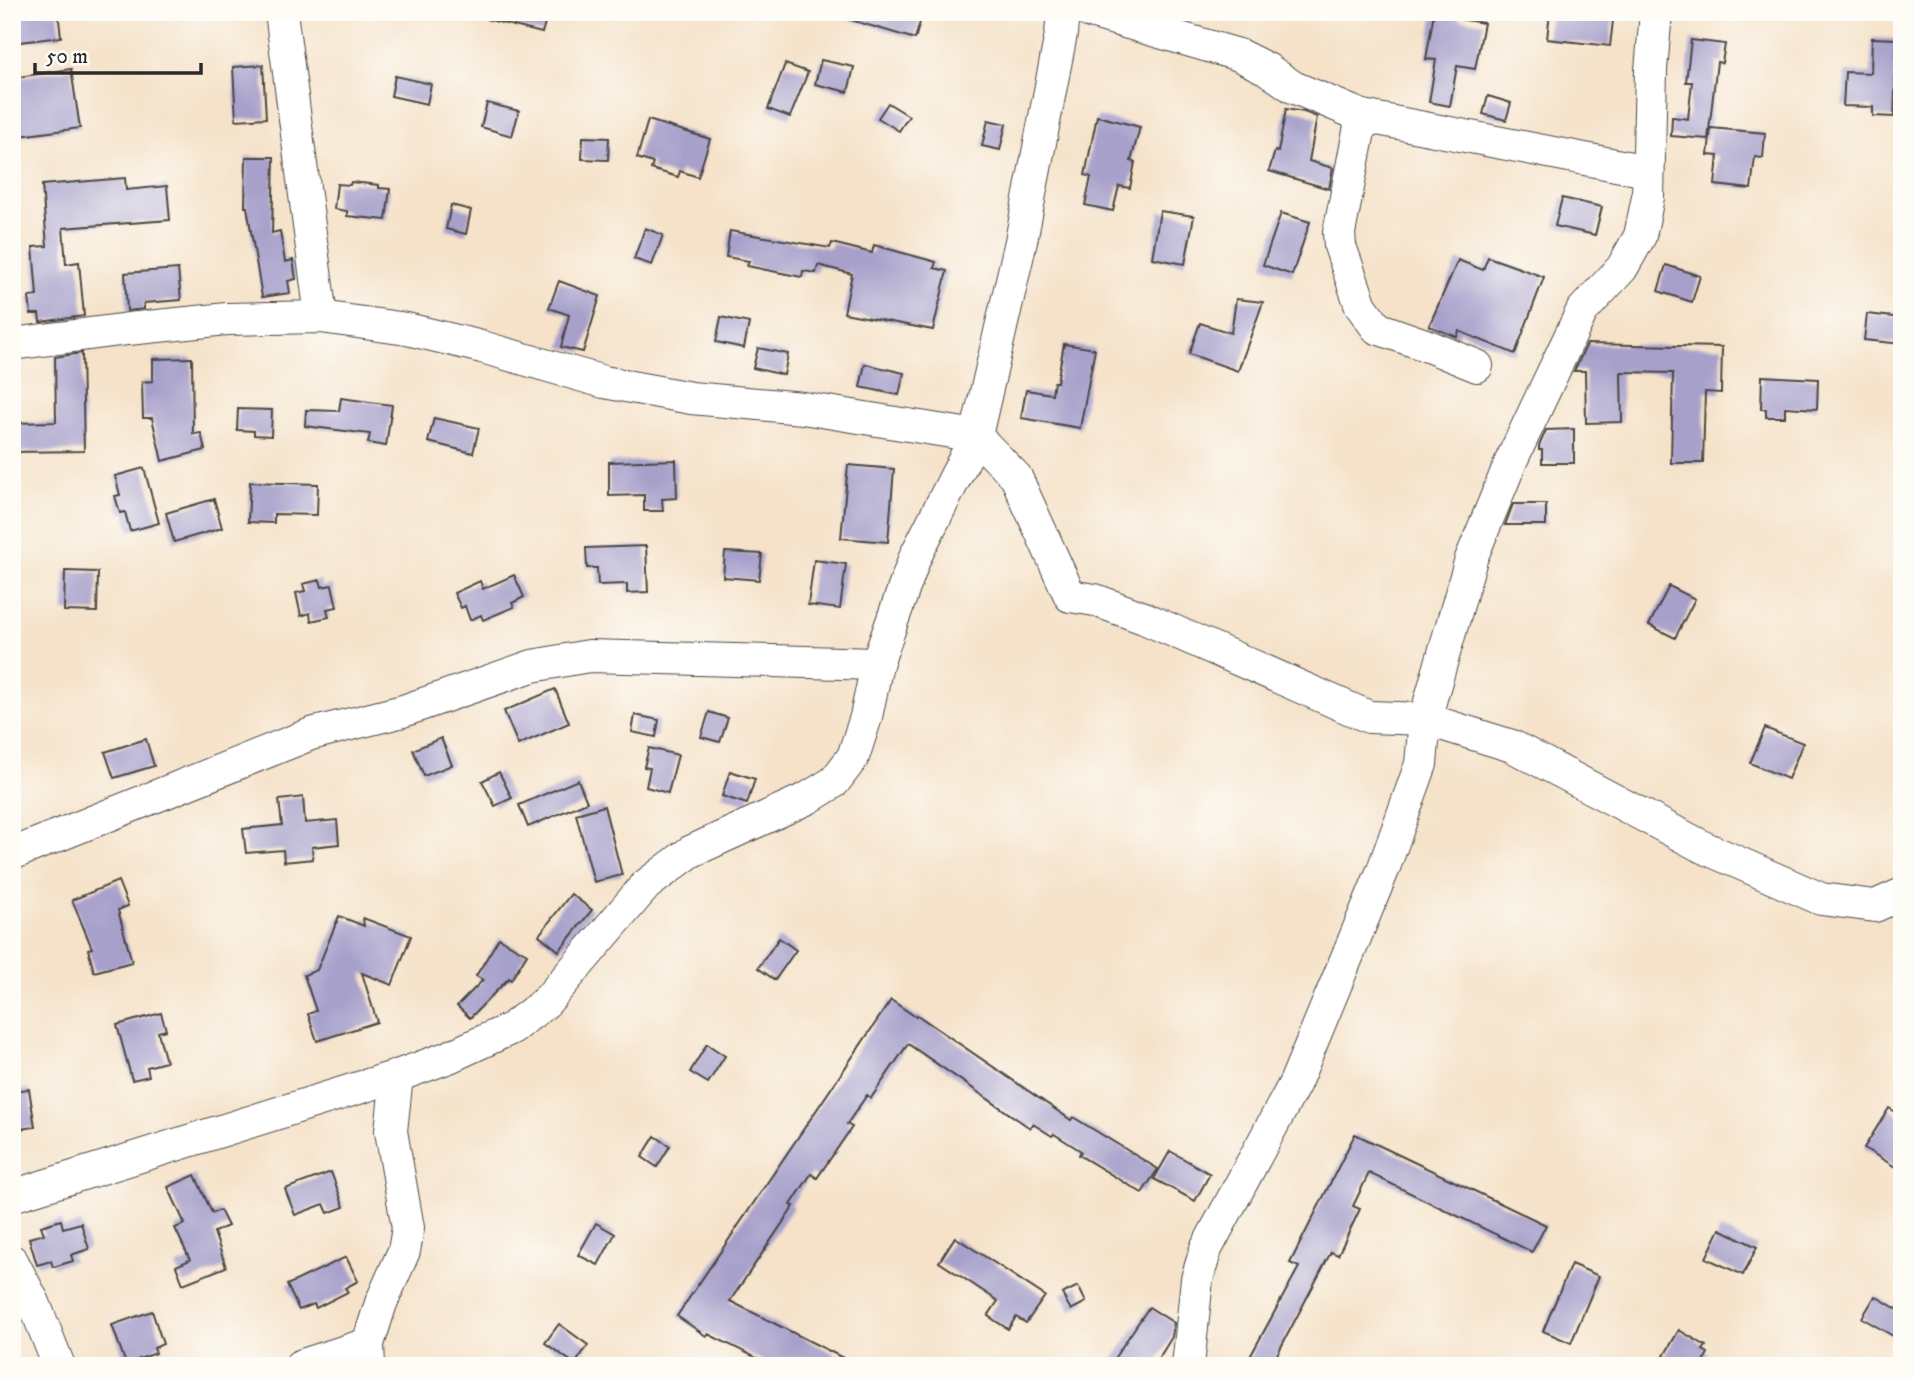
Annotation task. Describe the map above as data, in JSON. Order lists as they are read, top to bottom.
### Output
{
  "scale_bar": "50 m"
}
